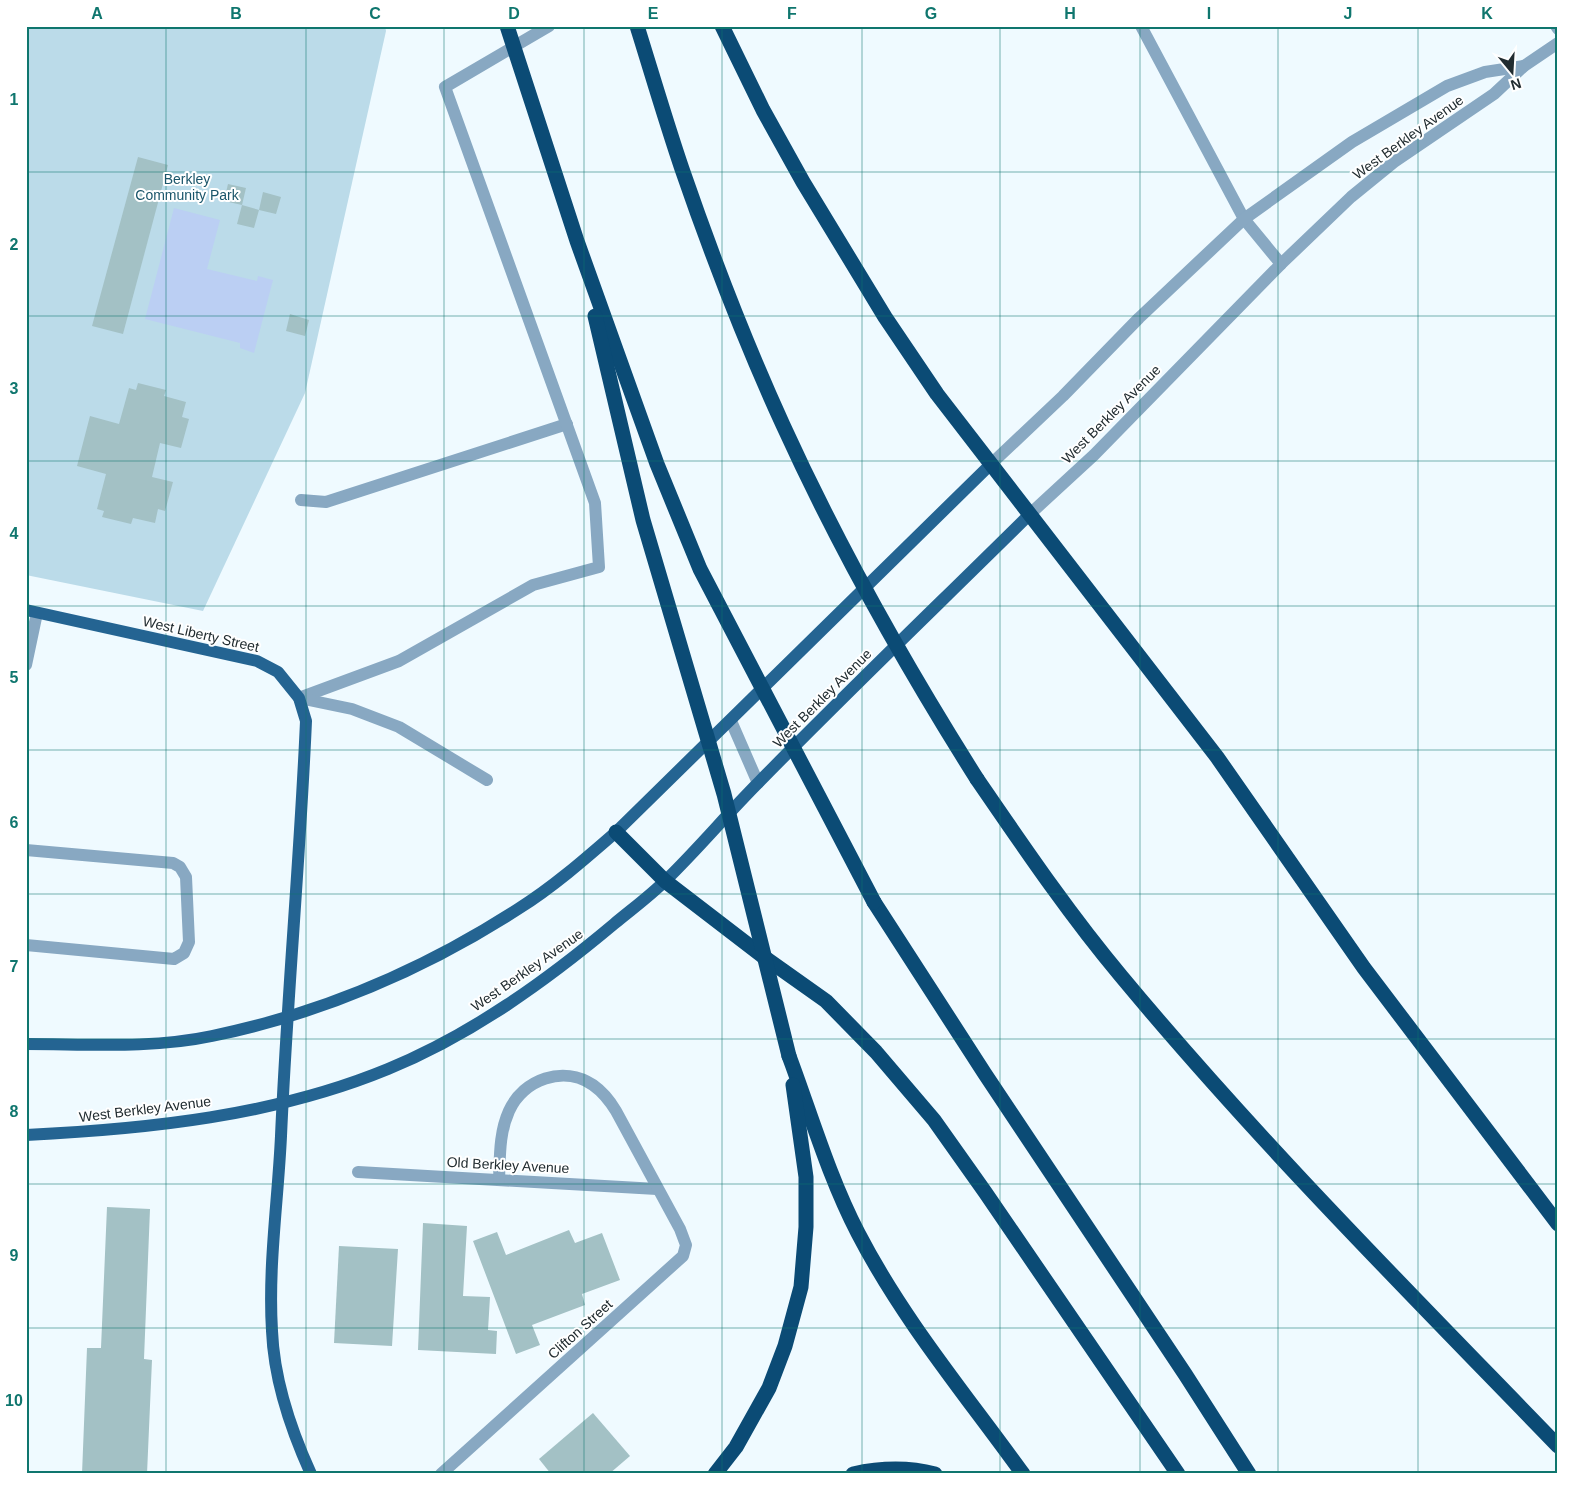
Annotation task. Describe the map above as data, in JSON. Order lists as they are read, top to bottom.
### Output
{
  "streets": {
    "main road": ["West Berkley Avenue", "West Liberty Street"],
    "street": ["Old Berkley Avenue", "Clifton Street"]
  },
  "crossings": [
    ["Old Berkley Avenue", "Clifton Street"]
  ],
  "parks": ["Berkley Community Park"],
  "north": "bottom",
  "grid": {
    "columns": [
      "A",
      "B",
      "C",
      "D",
      "E",
      "F",
      "G",
      "H",
      "I",
      "J",
      "K"
    ],
    "rows": [
      "1",
      "2",
      "3",
      "4",
      "5",
      "6",
      "7",
      "8",
      "9",
      "10"
    ]
  }
}
